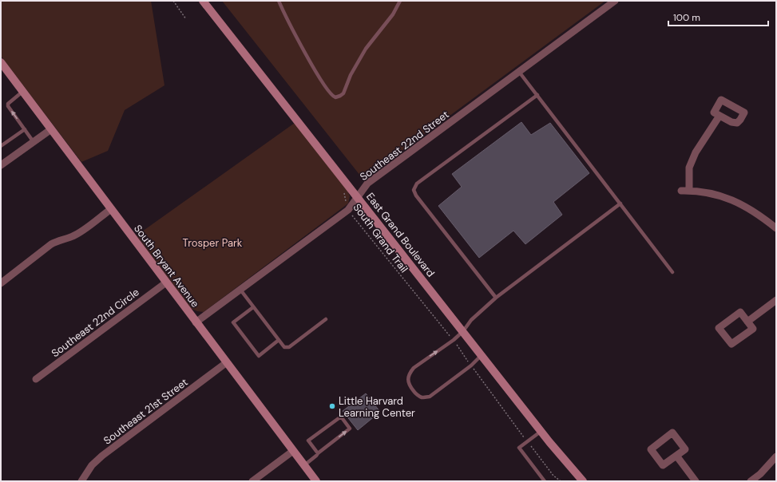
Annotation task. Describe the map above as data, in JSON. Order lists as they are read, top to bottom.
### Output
{
  "streets": {
    "street": [
      "Southeast 22nd Street",
      "East Grand Boulevard",
      "South Bryant Avenue",
      "Southeast 22nd Circle",
      "Southeast 21st Street"
    ],
    "path": ["South Grand Trail"]
  },
  "crossings": [
    ["Southeast 22nd Street", "East Grand Boulevard"],
    ["Southeast 22nd Street", "South Grand Trail"],
    ["Southeast 22nd Street", "South Bryant Avenue"],
    ["South Bryant Avenue", "Southeast 22nd Circle"],
    ["South Bryant Avenue", "Southeast 21st Street"]
  ],
  "parks": ["Trosper Park"],
  "places": ["Little Harvard Learning Center"],
  "scale_bar": "100 m"
}
